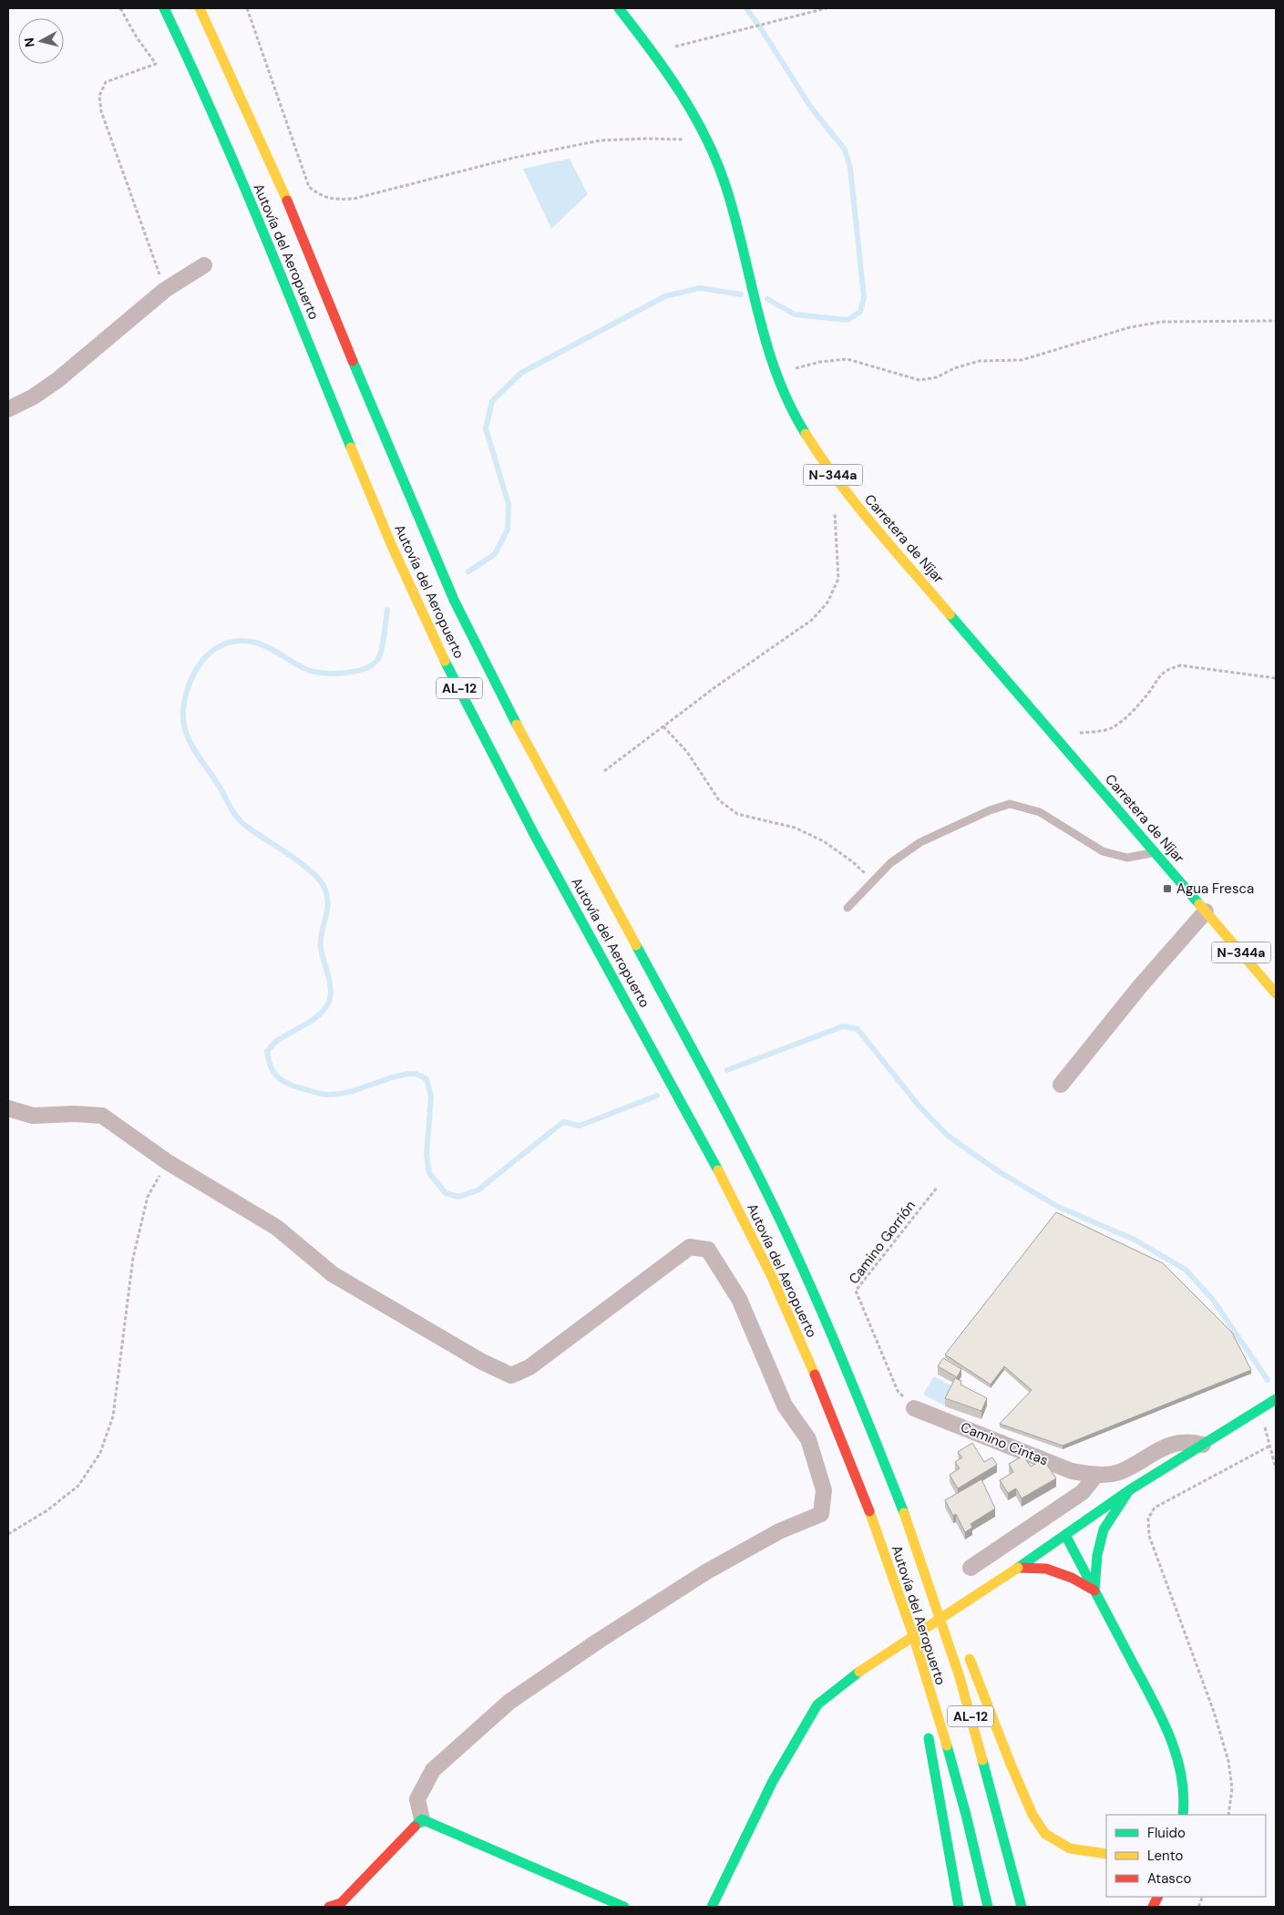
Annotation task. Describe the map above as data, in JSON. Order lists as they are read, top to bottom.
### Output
{
  "streets": {
    "main road": [
      "Autovía del Aeropuerto",
      "N-344a",
      "Carretera de Níjar",
      "AL-12"
    ],
    "street": ["Camino Cintas"],
    "path": ["Camino Gorrión"]
  },
  "crossings": [
    ["Camino Gorrión", "Camino Cintas"]
  ],
  "places": {
    "transit": ["Agua Fresca"]
  },
  "legend": ["Fluido", "Lento", "Atasco"],
  "north": "left"
}
